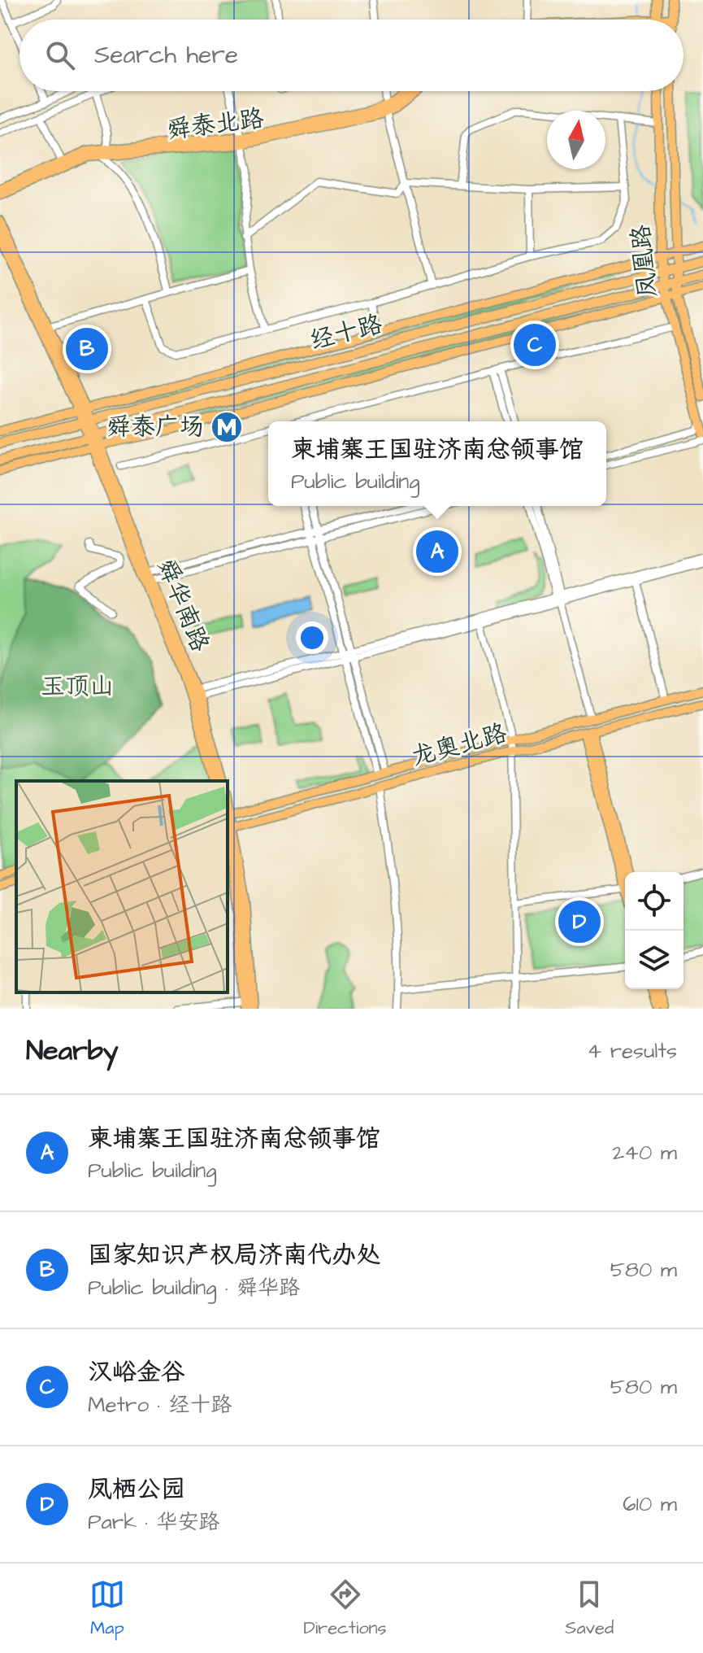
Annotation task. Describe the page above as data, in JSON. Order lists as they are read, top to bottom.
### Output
{
  "streets": {
    "highway": ["经十路"],
    "main road": [
      "舜泰北路",
      "凤凰路",
      "舜华南路",
      "龙奥北路"
    ]
  },
  "crossings": [
    ["凤凰路", "经十路"],
    ["经十路", "舜华南路"]
  ],
  "parks": ["玉顶山"],
  "places": {
    "metro station": ["舜泰广场"]
  },
  "north": "top",
  "page": {
    "search": "Search here",
    "pins": [
      "C",
      "B",
      "A",
      "D"
    ],
    "popup": ["柬埔寨王国驻济南总领事馆", "Public building"],
    "heading": ["Nearby", "4 results"],
    "list": [
      {
        "mark": "A",
        "name": "柬埔寨王国驻济南总领事馆",
        "note": "Public building",
        "value": "240 m"
      },
      {
        "mark": "B",
        "name": "国家知识产权局济南代办处",
        "note": "Public building · 舜华路",
        "value": "580 m"
      },
      {
        "mark": "C",
        "name": "汉峪金谷",
        "note": "Metro · 经十路",
        "value": "580 m"
      },
      {
        "mark": "D",
        "name": "凤栖公园",
        "note": "Park · 华安路",
        "value": "610 m"
      }
    ],
    "nav": ["Map", "Directions", "Saved"]
  }
}
